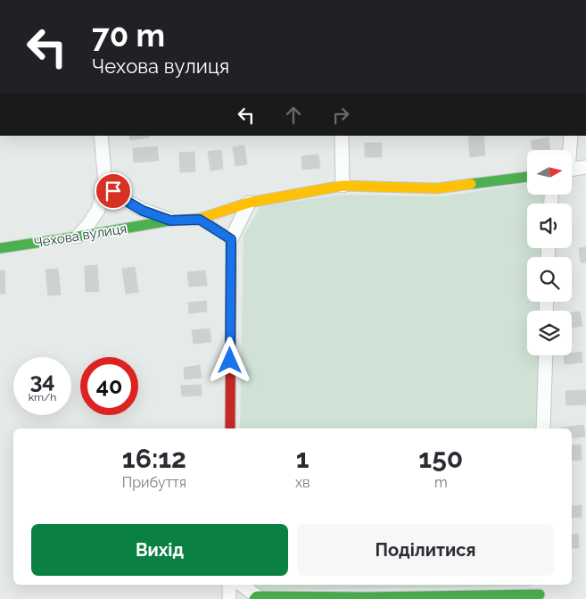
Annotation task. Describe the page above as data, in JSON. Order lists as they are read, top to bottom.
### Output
{
  "streets": {
    "street": ["Чехова вулиця"]
  },
  "north": "right",
  "page": {
    "turn": ["70 m", "Чехова вулиця"],
    "speed": "34 km/h",
    "limit": "40",
    "eta": [
      "16:12",
      "Прибуття",
      "1",
      "хв",
      "150",
      "m"
    ],
    "buttons": ["Вихід", "Поділитися"]
  }
}
